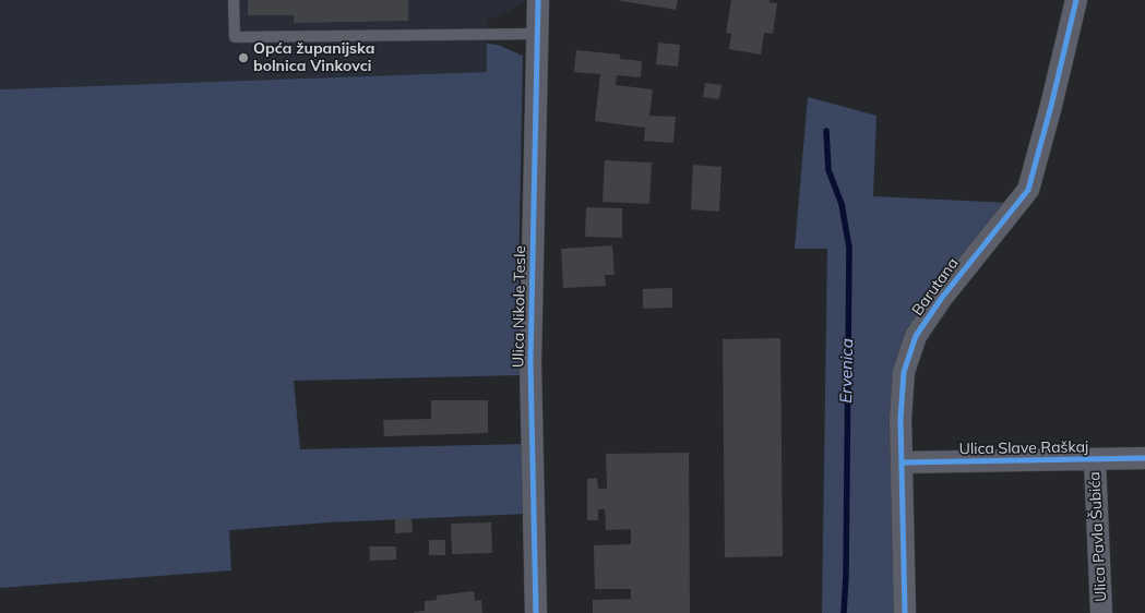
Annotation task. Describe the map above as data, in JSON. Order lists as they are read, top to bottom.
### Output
{
  "streets": {
    "street": [
      "Barutana",
      "Ulica Nikole Tesle",
      "Ulica Slave Raškaj",
      "Ulica Pavla Šubića"
    ]
  },
  "crossings": [
    ["Barutana", "Ulica Slave Raškaj"],
    ["Ulica Slave Raškaj", "Ulica Pavla Šubića"]
  ],
  "water": ["Ervenica"],
  "places": ["Opća županijska bolnica Vinkovci"]
}
